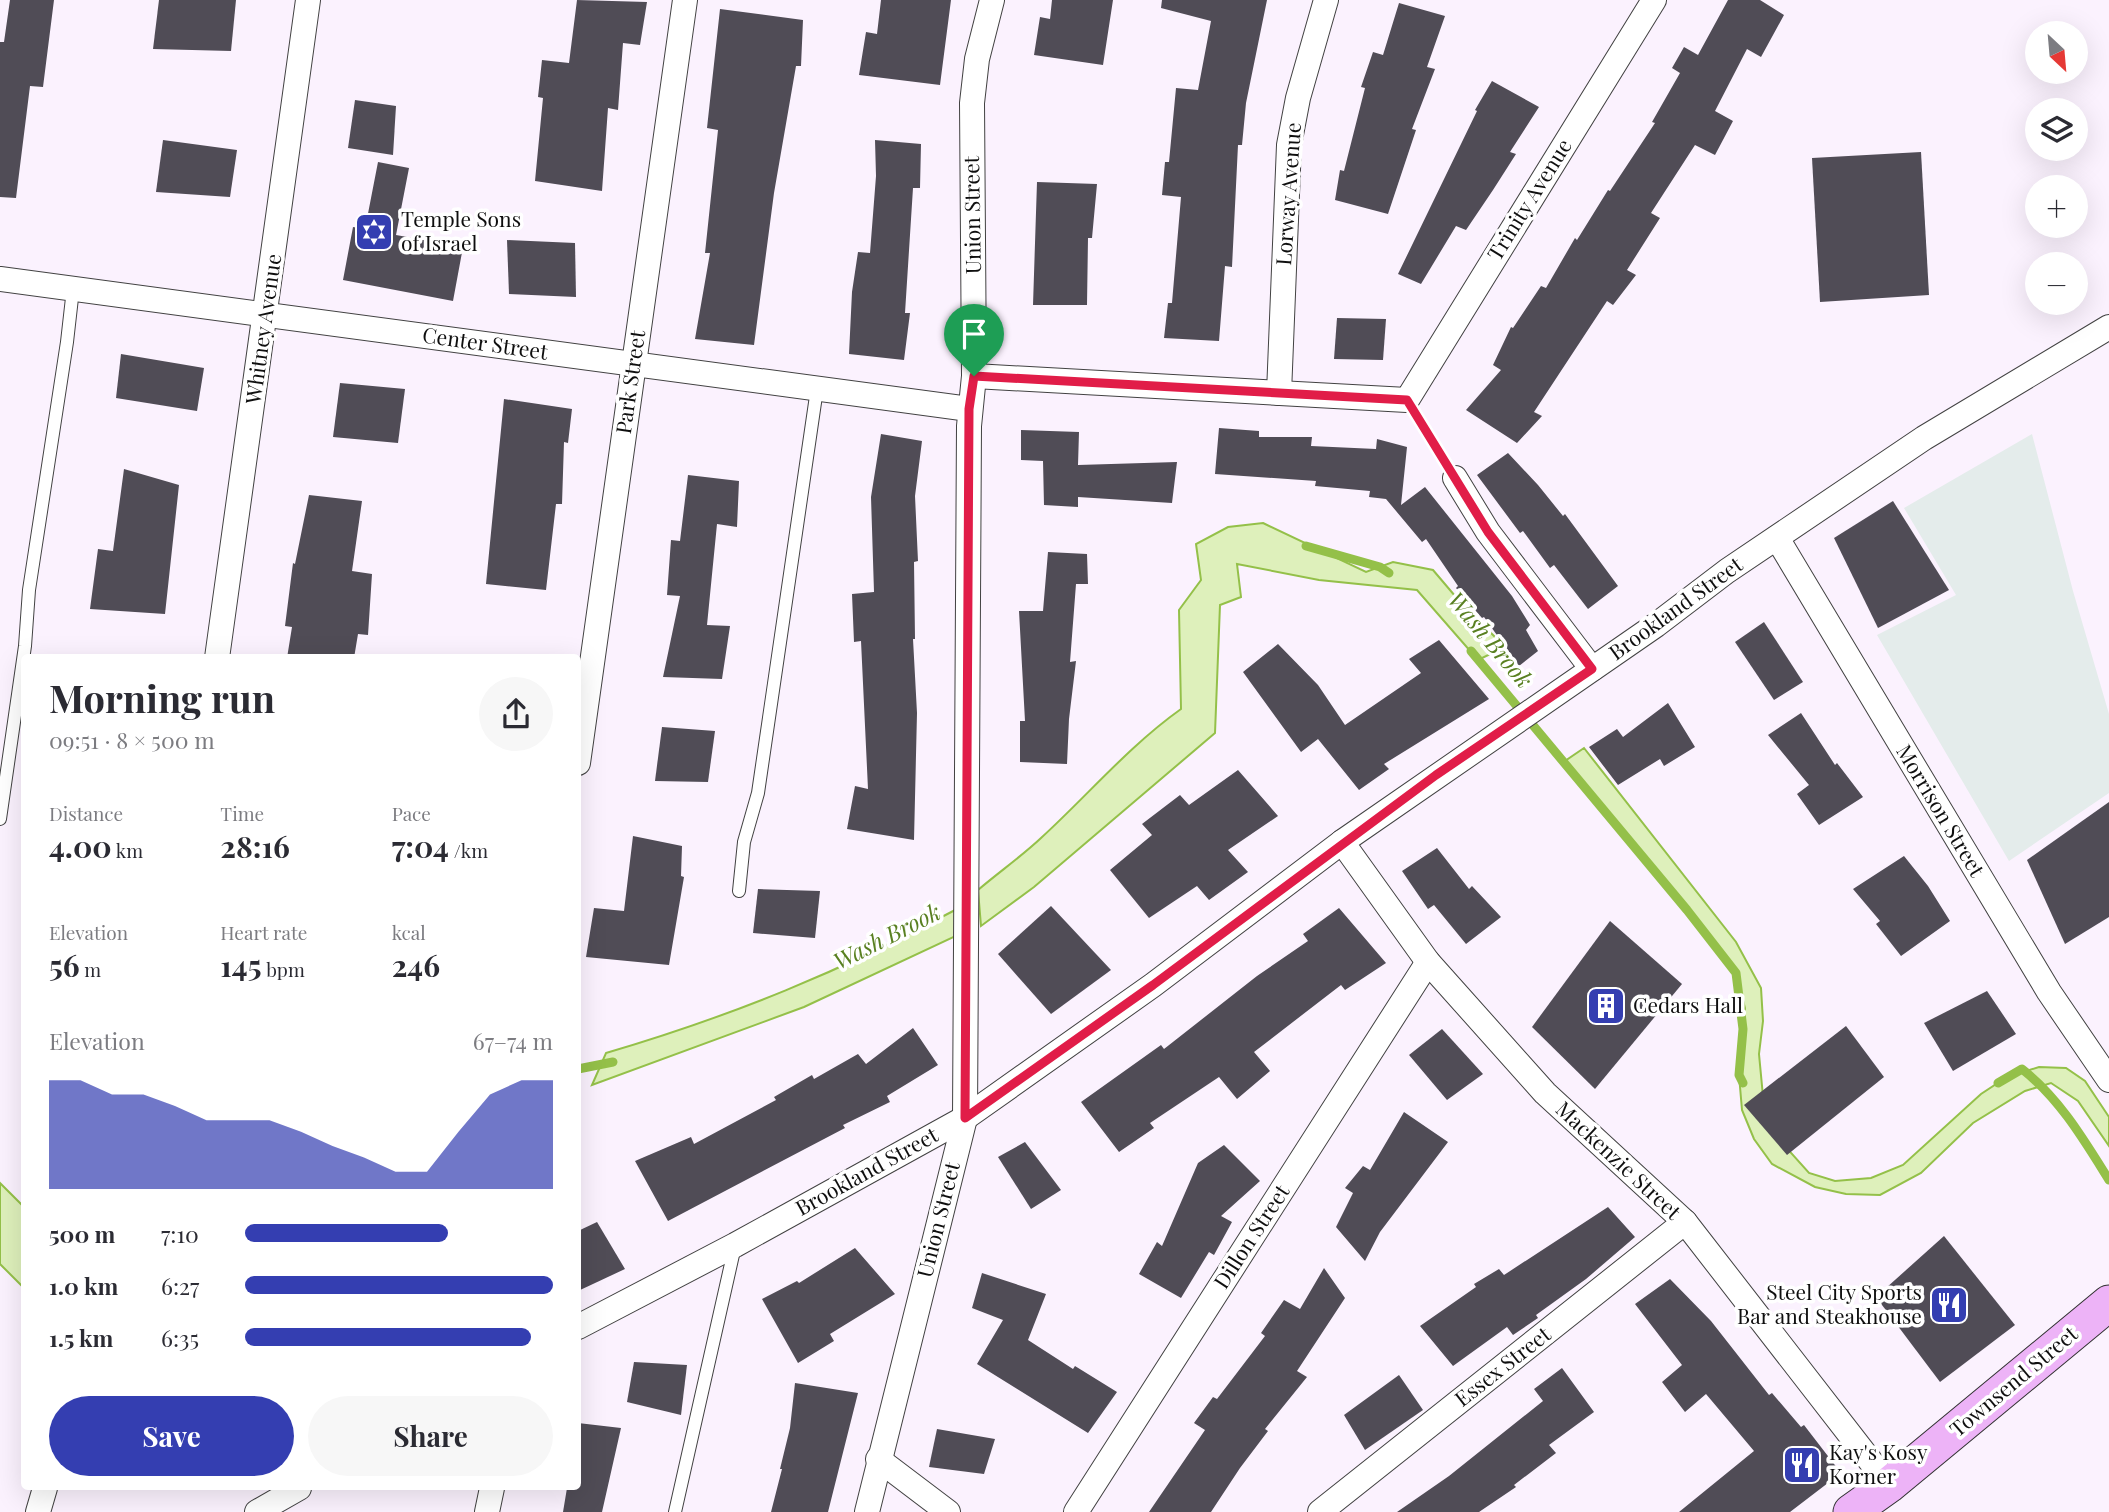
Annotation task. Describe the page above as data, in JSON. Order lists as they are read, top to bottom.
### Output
{
  "streets": {
    "main road": ["Townsend Street"],
    "street": [
      "Lorway Avenue",
      "Trinity Avenue",
      "Union Street",
      "Whitney Avenue",
      "Center Street",
      "Park Street",
      "Brookland Street",
      "Morrison Street",
      "Mackenzie Street",
      "Dillon Street",
      "Essex Street"
    ]
  },
  "crossings": [
    ["Union Street", "Center Street"],
    ["Union Street", "Brookland Street"],
    ["Whitney Avenue", "Center Street"],
    ["Center Street", "Park Street"],
    ["Brookland Street", "Morrison Street"],
    ["Brookland Street", "Mackenzie Street"],
    ["Mackenzie Street", "Dillon Street"],
    ["Mackenzie Street", "Essex Street"],
    ["Mackenzie Street", "Townsend Street"]
  ],
  "water": ["Wash Brook"],
  "places": {
    "synagogue": ["Temple Sons of Israel"],
    "building": ["Cedars Hall"],
    "restaurant": ["Steel City Sports Bar and Steakhouse", "Kay's Kosy Korner"]
  },
  "north": "bottom right",
  "page": {
    "map_buttons": ["+", "−"],
    "heading": ["Morning run", "09:51 · 8 × 500 m"],
    "stats": [
      ["Distance", "4.00 km"],
      ["Time", "28:16"],
      ["Pace", "7:04 /km"],
      ["Elevation", "56 m"],
      ["Heart rate", "145 bpm"],
      ["kcal", "246"]
    ],
    "chart": ["Elevation", "67–74 m"],
    "list": [
      {
        "name": "500 m",
        "note": "7:10"
      },
      {
        "name": "1.0 km",
        "note": "6:27"
      },
      {
        "name": "1.5 km",
        "note": "6:35"
      }
    ],
    "buttons": ["Save", "Share"]
  }
}
